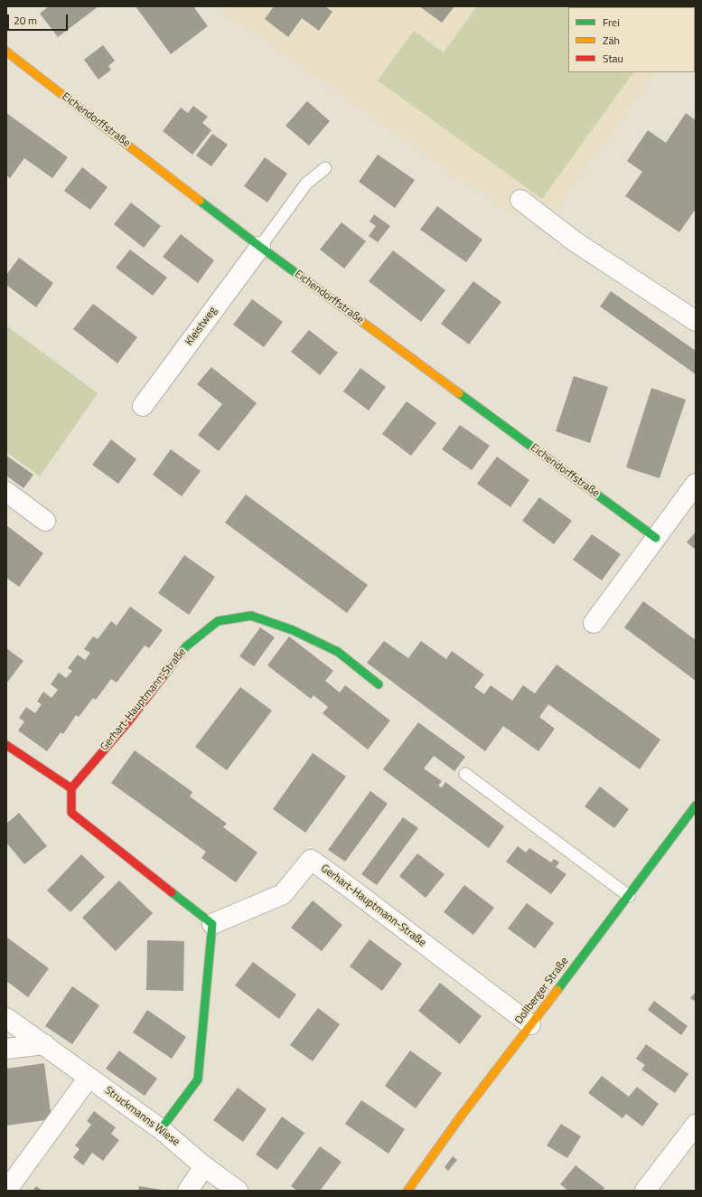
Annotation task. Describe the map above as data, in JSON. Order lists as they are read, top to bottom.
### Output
{
  "streets": {
    "street": [
      "Eichendorffstraße",
      "Kleistweg",
      "Gerhart-Hauptmann-Straße",
      "Dollberger Straße",
      "Struckmanns Wiese"
    ]
  },
  "crossings": [
    ["Eichendorffstraße", "Kleistweg"],
    ["Gerhart-Hauptmann-Straße", "Dollberger Straße"]
  ],
  "legend": ["Frei", "Zäh", "Stau"],
  "scale_bar": "20 m"
}
